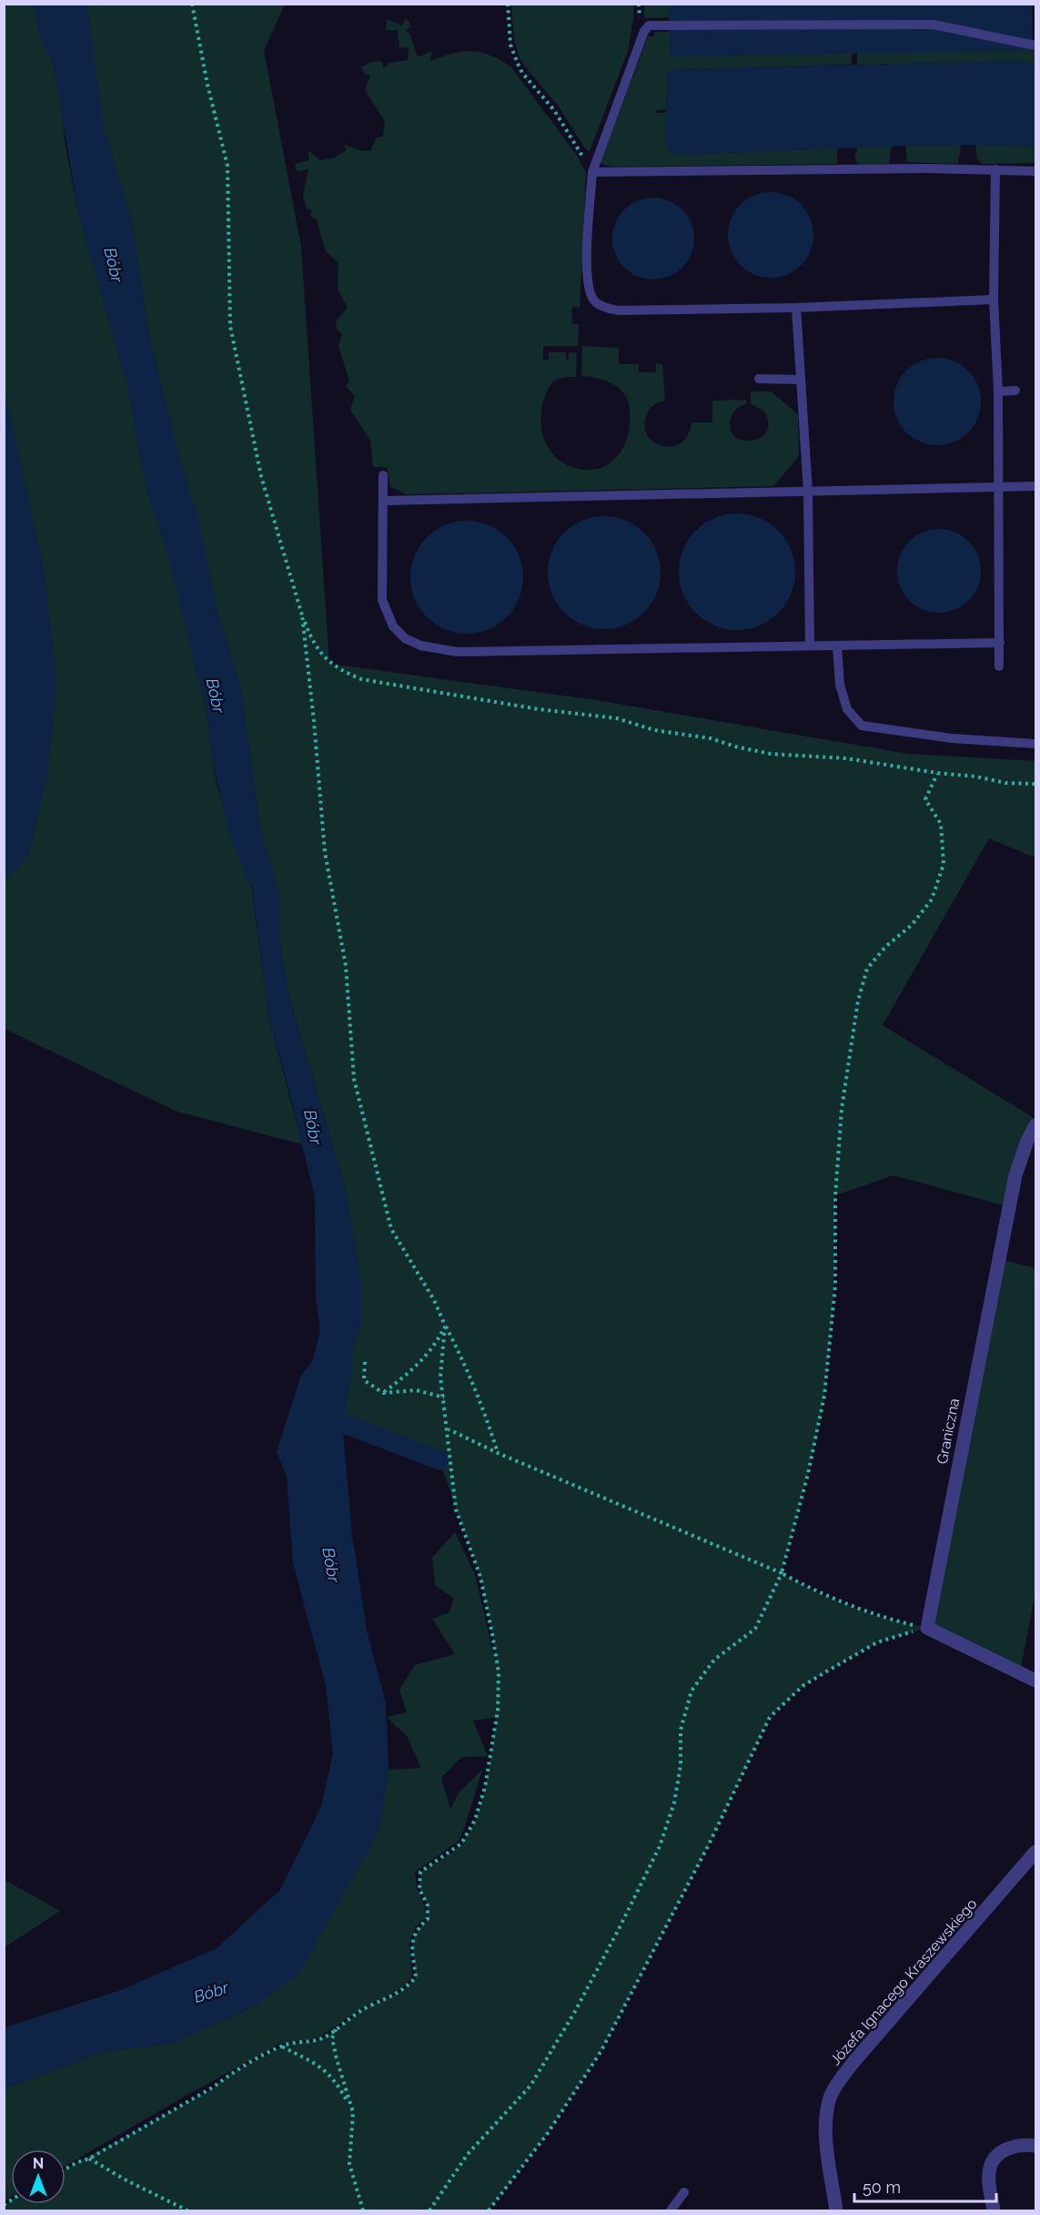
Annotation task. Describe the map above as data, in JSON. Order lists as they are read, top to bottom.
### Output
{
  "streets": {
    "street": ["Graniczna", "Józefa Ignacego Kraszewskiego"]
  },
  "water": ["Bóbr"],
  "scale_bar": "50 m",
  "north": "top"
}
